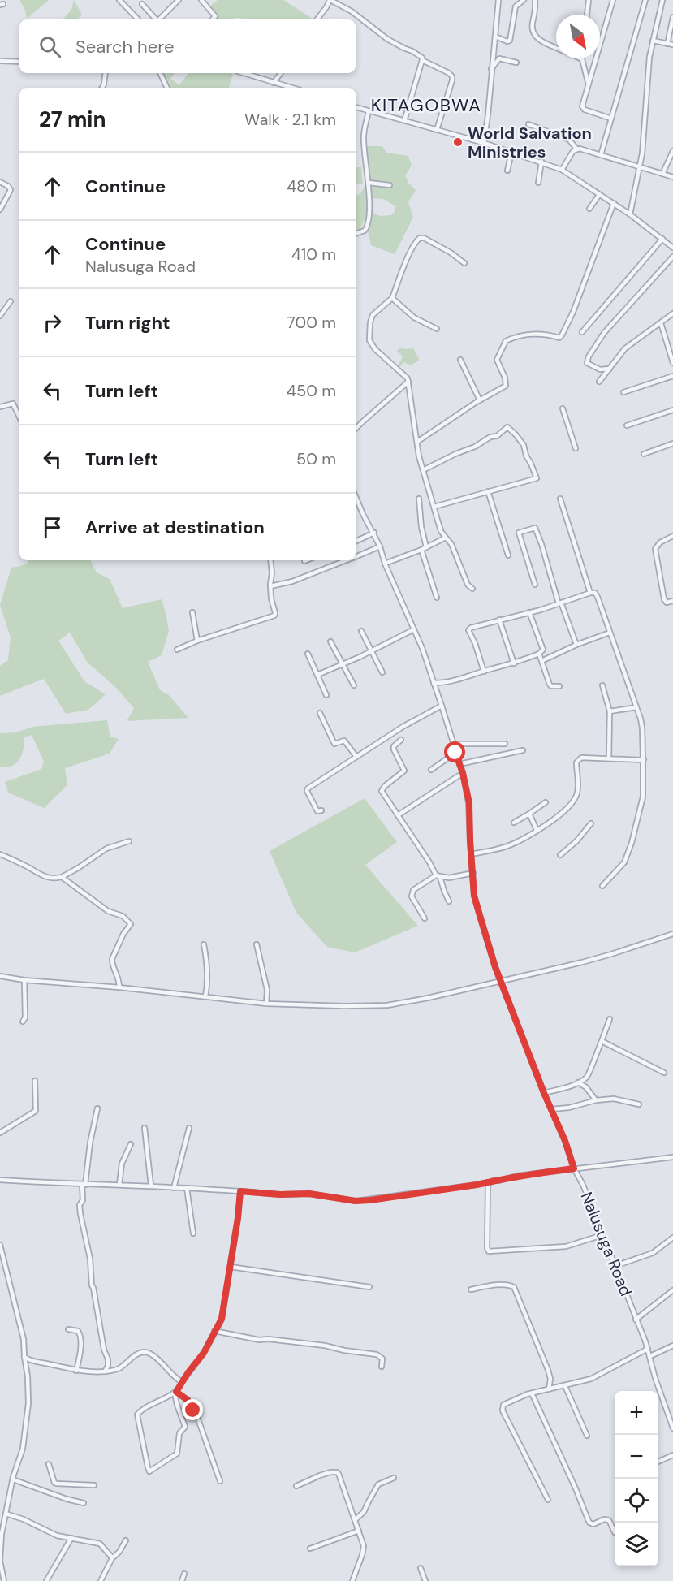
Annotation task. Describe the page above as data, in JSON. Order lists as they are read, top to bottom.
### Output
{
  "streets": {
    "street": ["Nalusuga Road"]
  },
  "districts": ["KITAGOBWA"],
  "places": ["World Salvation Ministries"],
  "north": "bottom right",
  "page": {
    "search": "Search here",
    "heading": ["27 min", "Walk · 2.1 km"],
    "list": [
      ["Continue", "480 m"],
      ["Continue", "Nalusuga Road", "410 m"],
      ["Turn right", "700 m"],
      ["Turn left", "450 m"],
      ["Turn left", "50 m"],
      "Arrive at destination"
    ],
    "map_buttons": ["+", "−"]
  }
}
